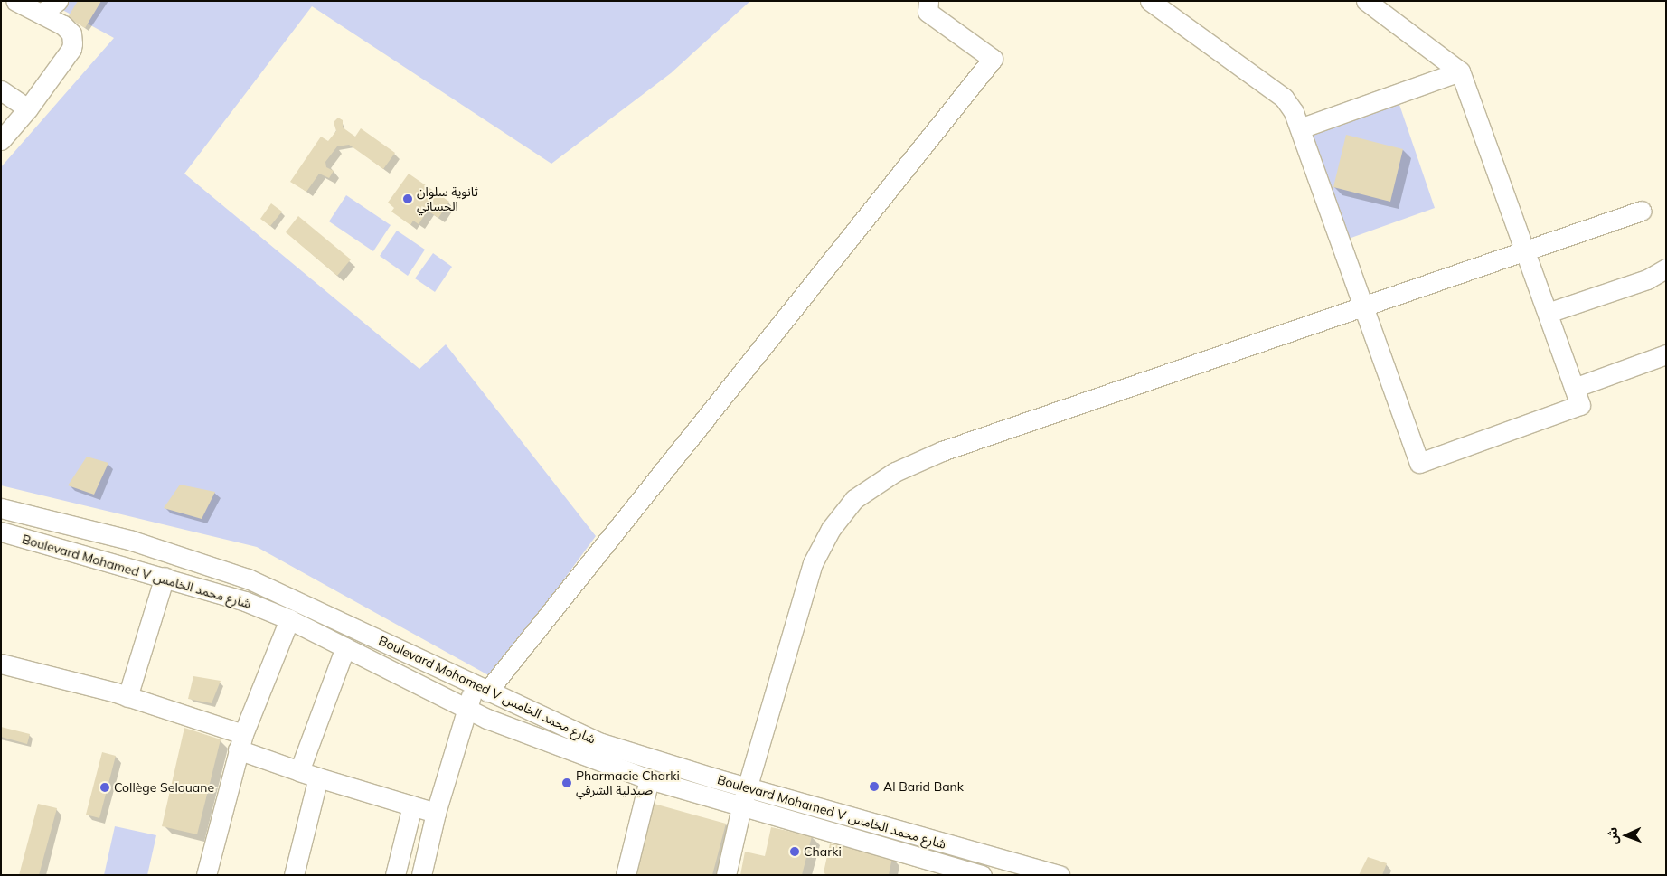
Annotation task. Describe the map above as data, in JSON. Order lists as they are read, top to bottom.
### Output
{
  "streets": {
    "street": ["Boulevard Mohamed V شارع محمد الخامس"]
  },
  "places": [
    "ثانوية سلوان الحساني",
    "Pharmacie Charki صيدلية الشرقي",
    "Al Barid Bank",
    "Collège Selouane",
    "Charki"
  ],
  "north": "left"
}
